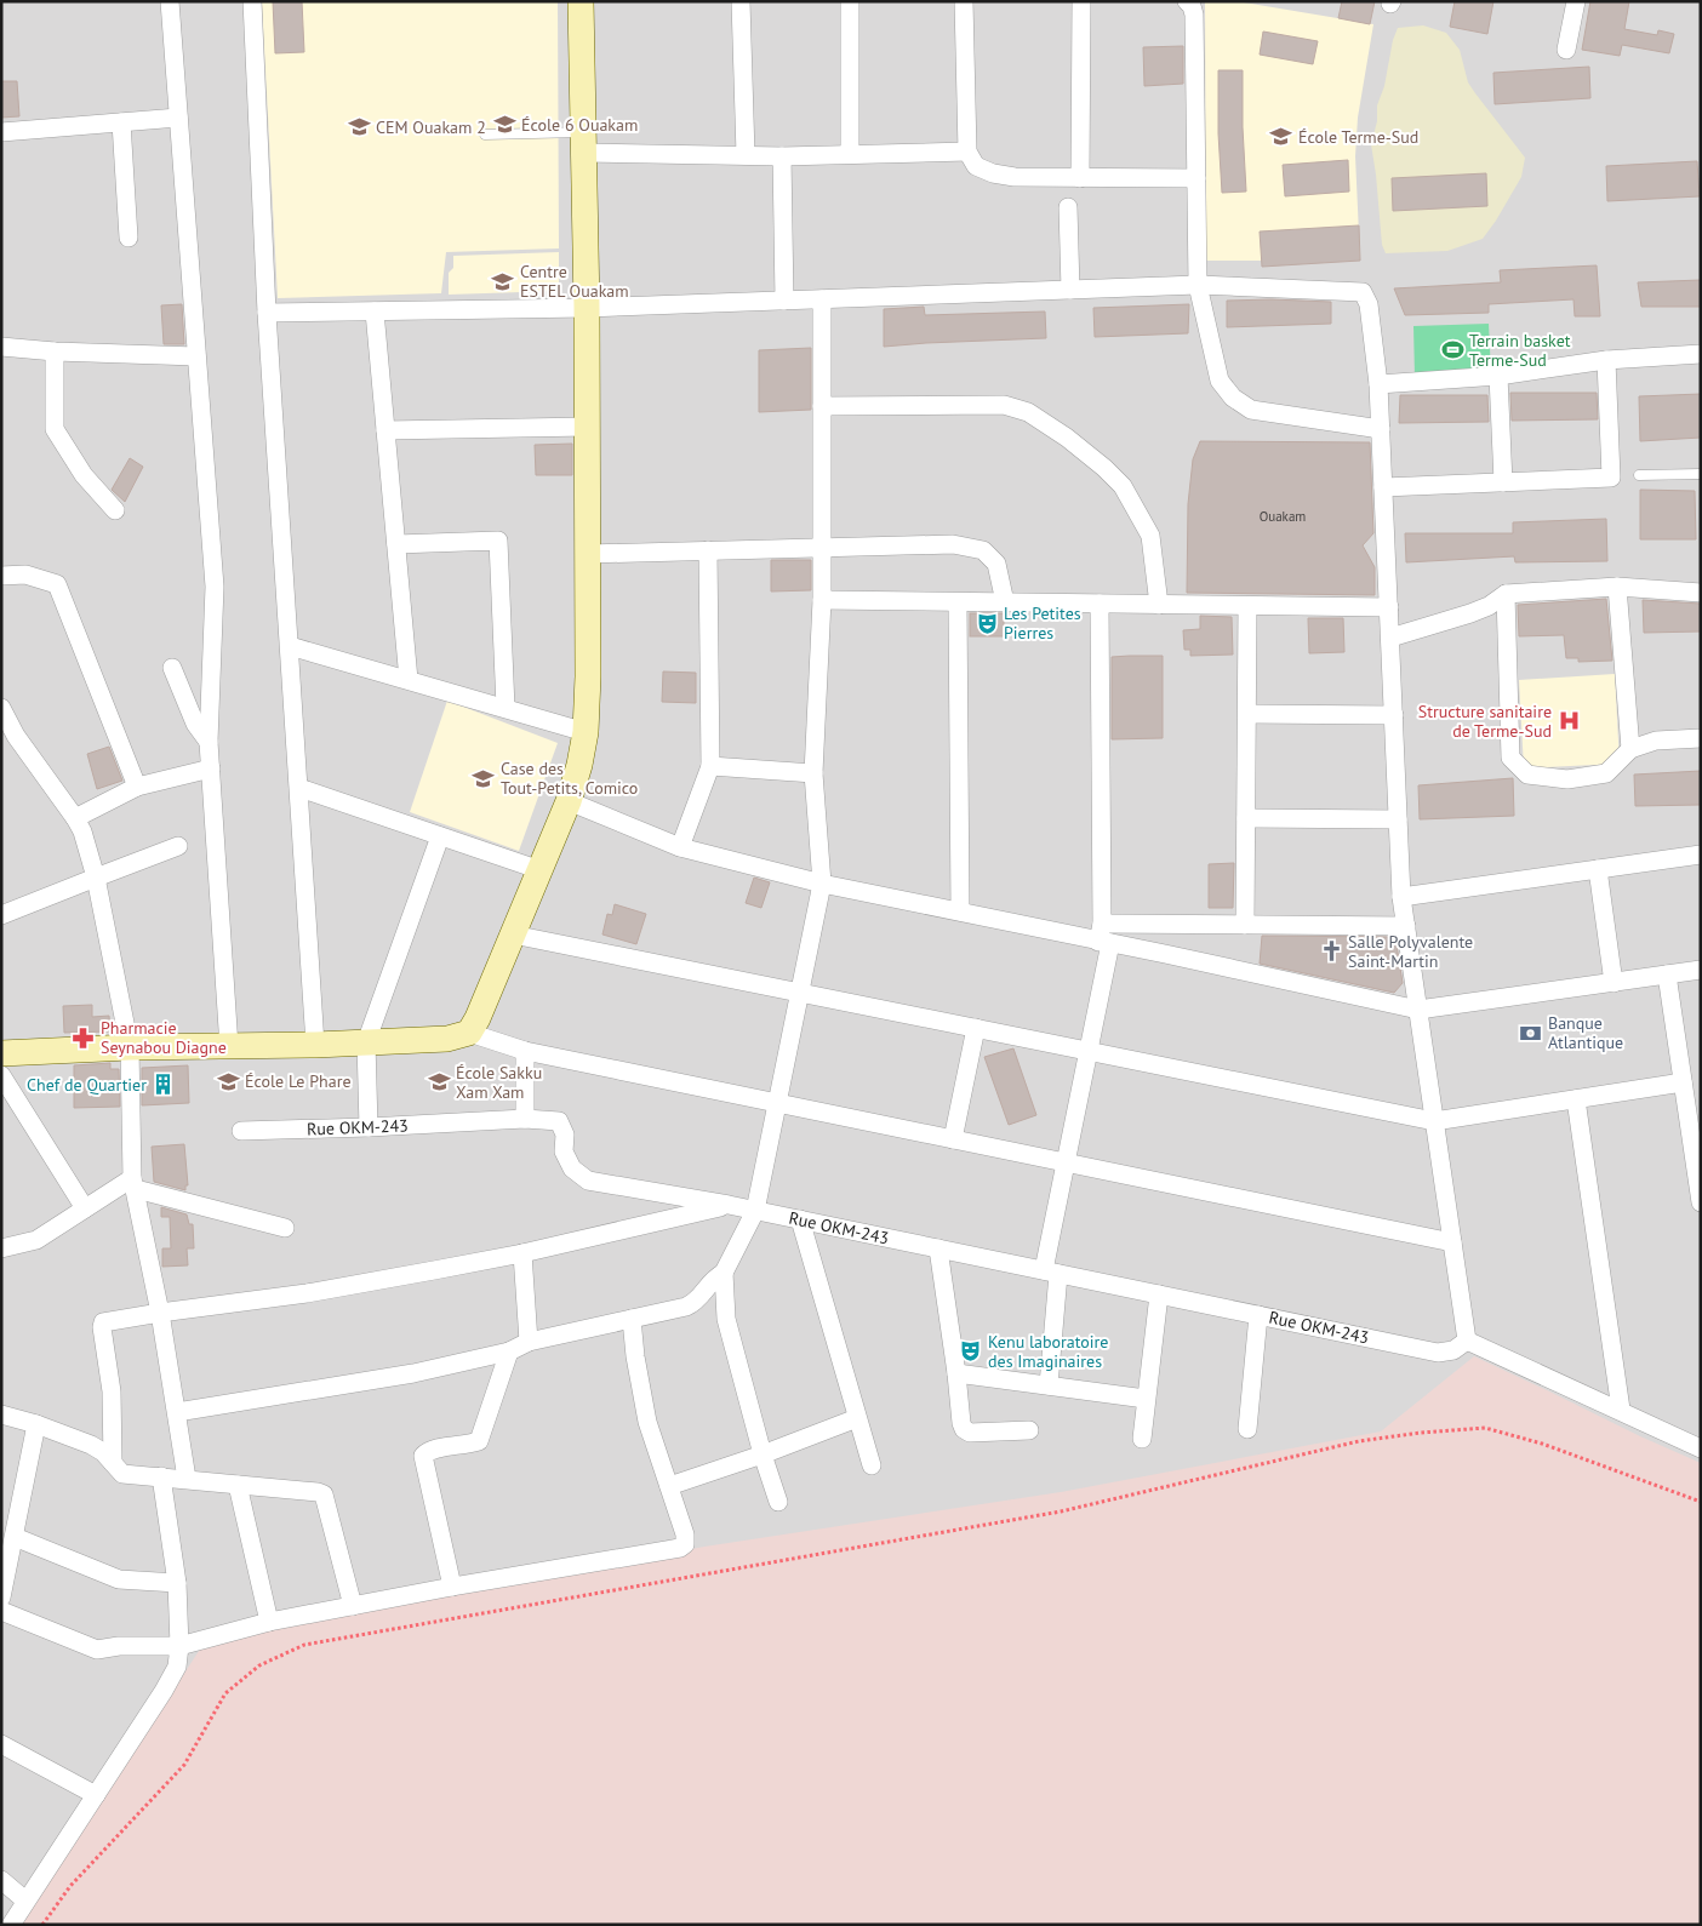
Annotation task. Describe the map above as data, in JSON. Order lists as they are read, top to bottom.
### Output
{
  "streets": {
    "street": ["Rue OKM-243"]
  },
  "places": {
    "school or university": [
      "École 6 Ouakam",
      "CEM Ouakam 2",
      "École Terme-Sud",
      "Centre ESTEL Ouakam",
      "Case des Tout-Petits, Comico",
      "École Le Phare",
      "École Sakku Xam Xam"
    ],
    "sports": ["Terrain basket Terme-Sud"],
    "theatre": ["Les Petites Pierres", "Kenu laboratoire des Imaginaires"],
    "hospital": ["Structure sanitaire de Terme-Sud"],
    "church": ["Salle Polyvalente Saint-Martin"],
    "bank": ["Banque Atlantique"],
    "pharmacy": ["Pharmacie Seynabou Diagne"],
    "building": ["Chef de Quartier"]
  },
  "house_numbers": ["Ouakam"]
}
